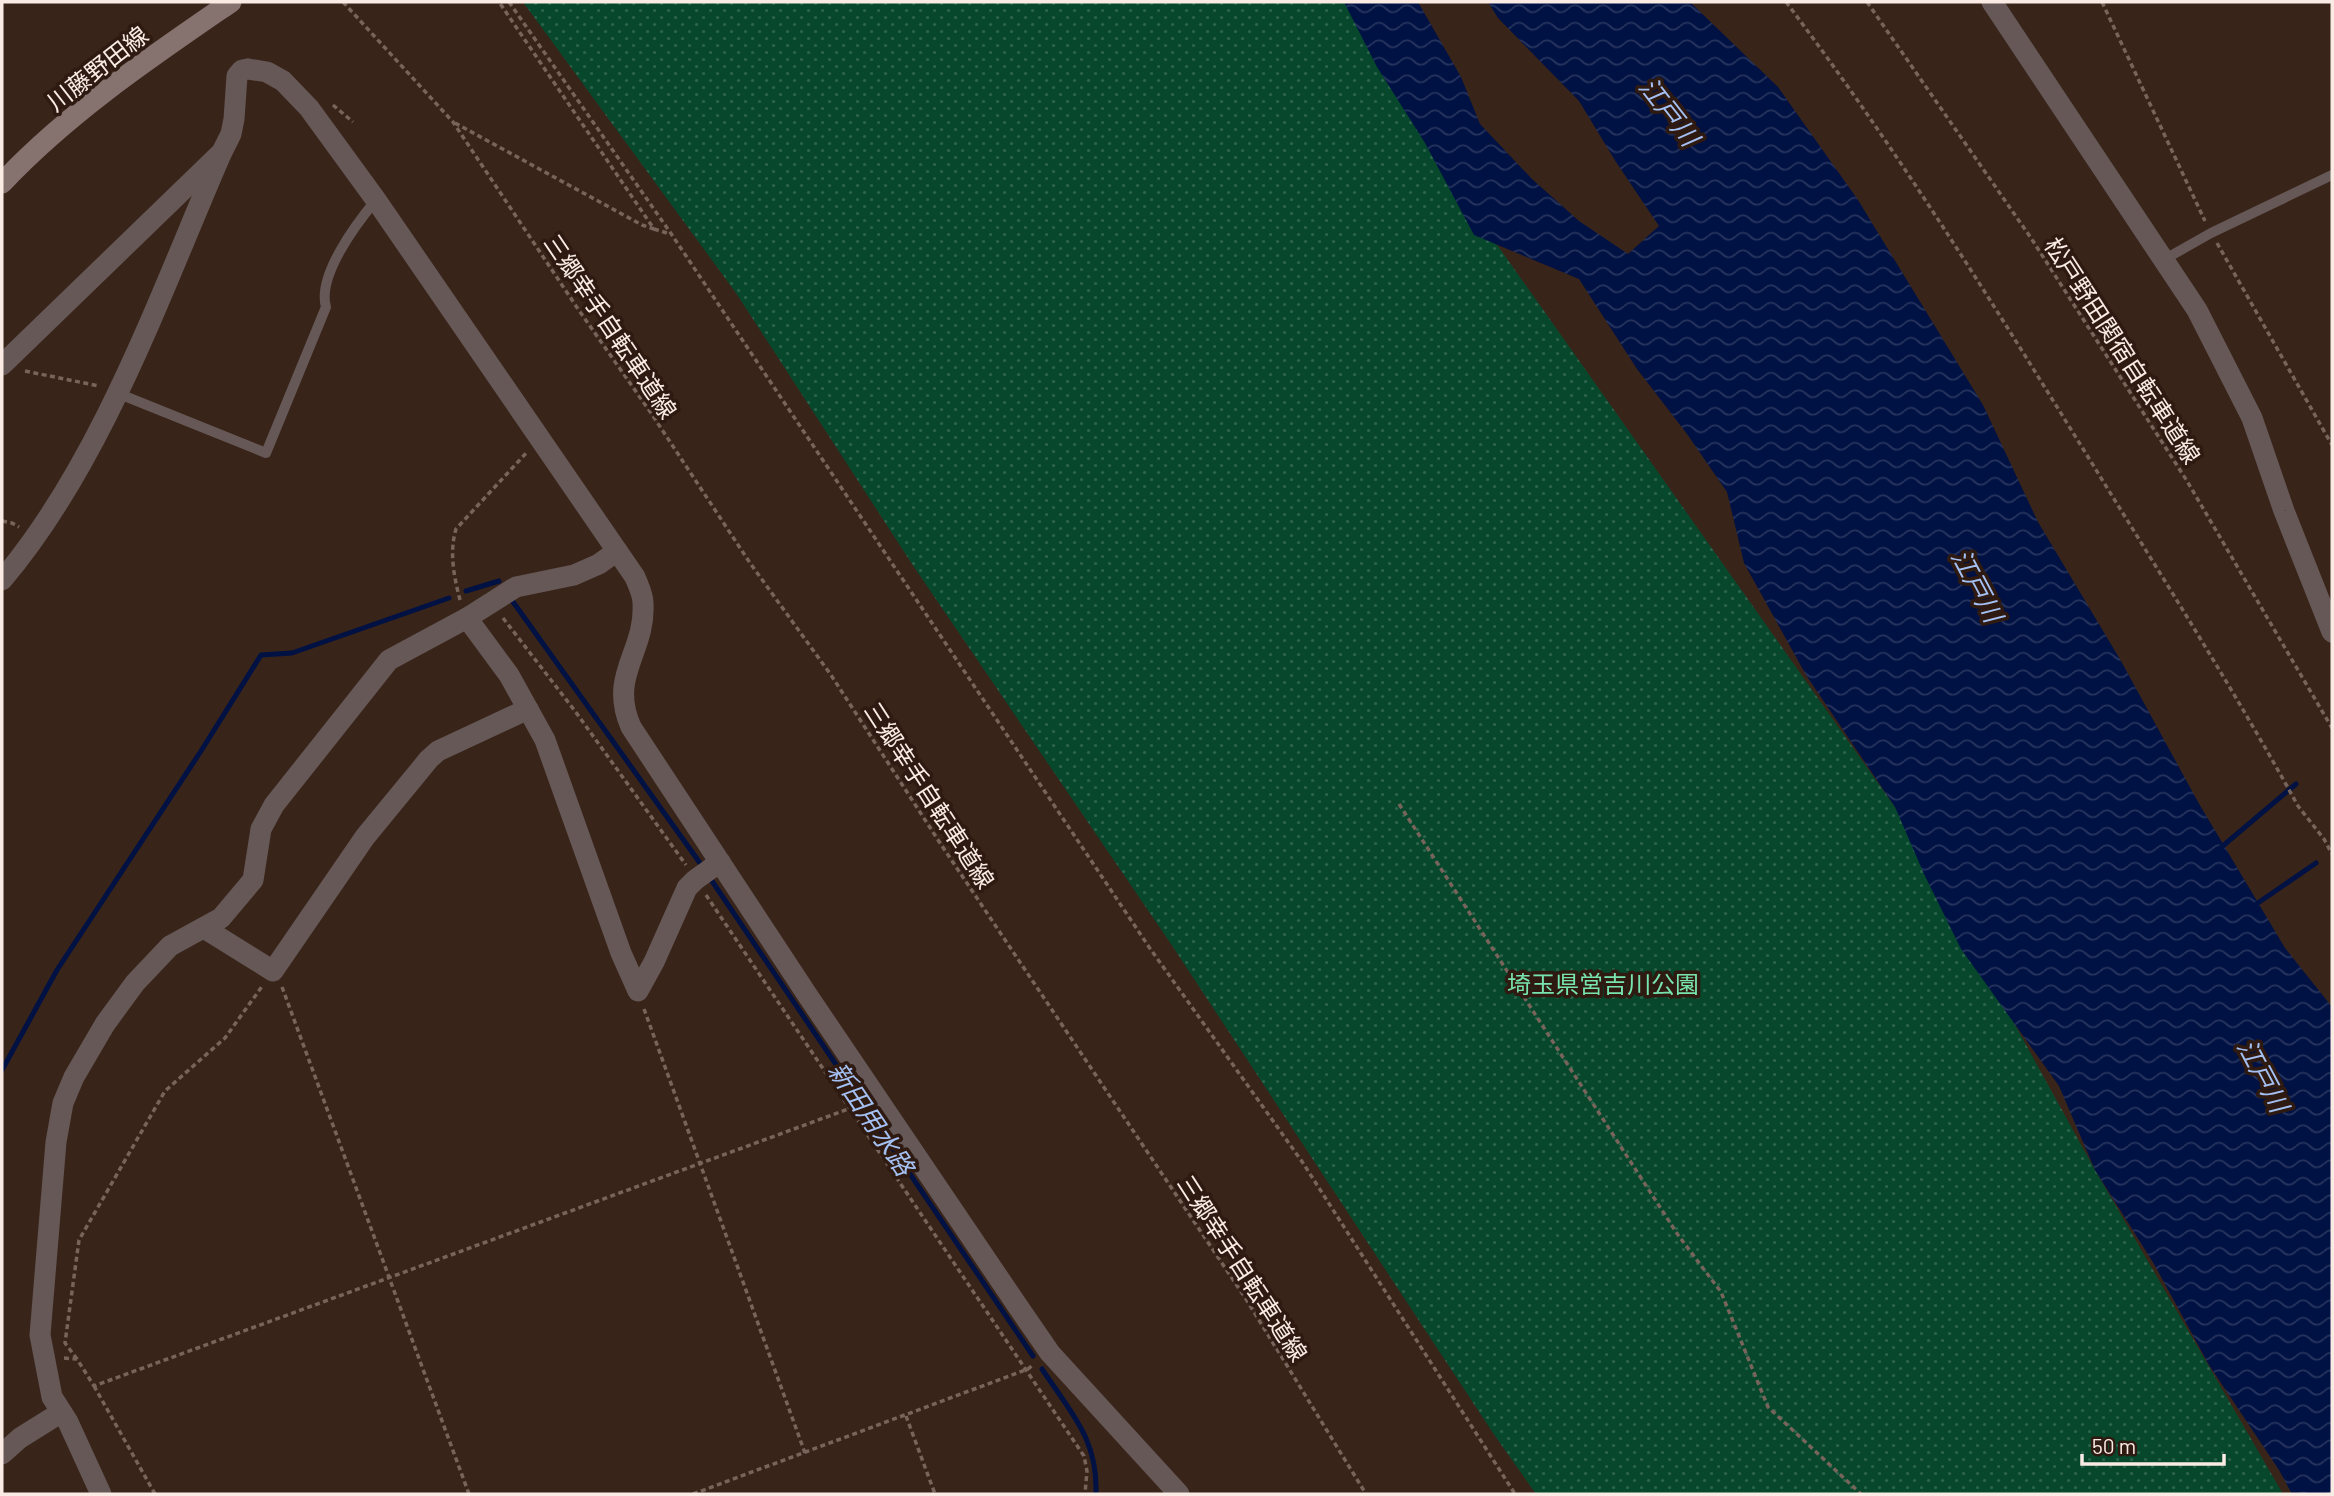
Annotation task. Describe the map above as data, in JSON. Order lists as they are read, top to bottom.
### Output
{
  "streets": {
    "main road": ["川藤野田線"],
    "path": ["三郷幸手自転車道線", "松戸野田関宿自転車道線"]
  },
  "water": ["江戸川", "新田用水路"],
  "parks": ["埼玉県営吉川公園"],
  "scale_bar": "50 m"
}
